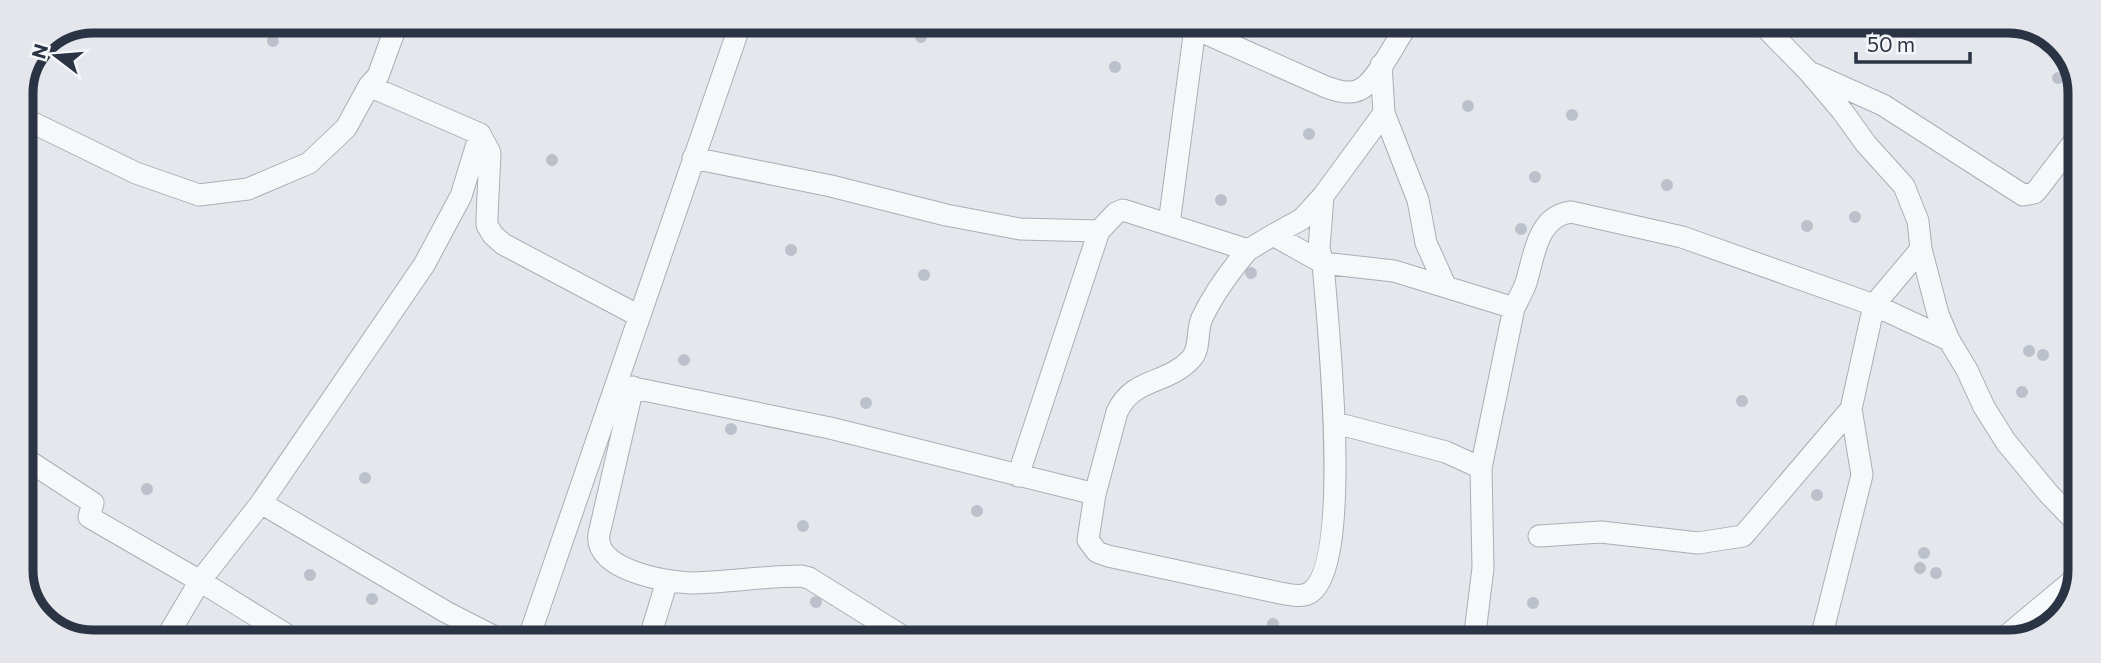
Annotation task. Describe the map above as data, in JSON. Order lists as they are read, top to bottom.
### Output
{
  "scale_bar": "50 m",
  "north": "left"
}
